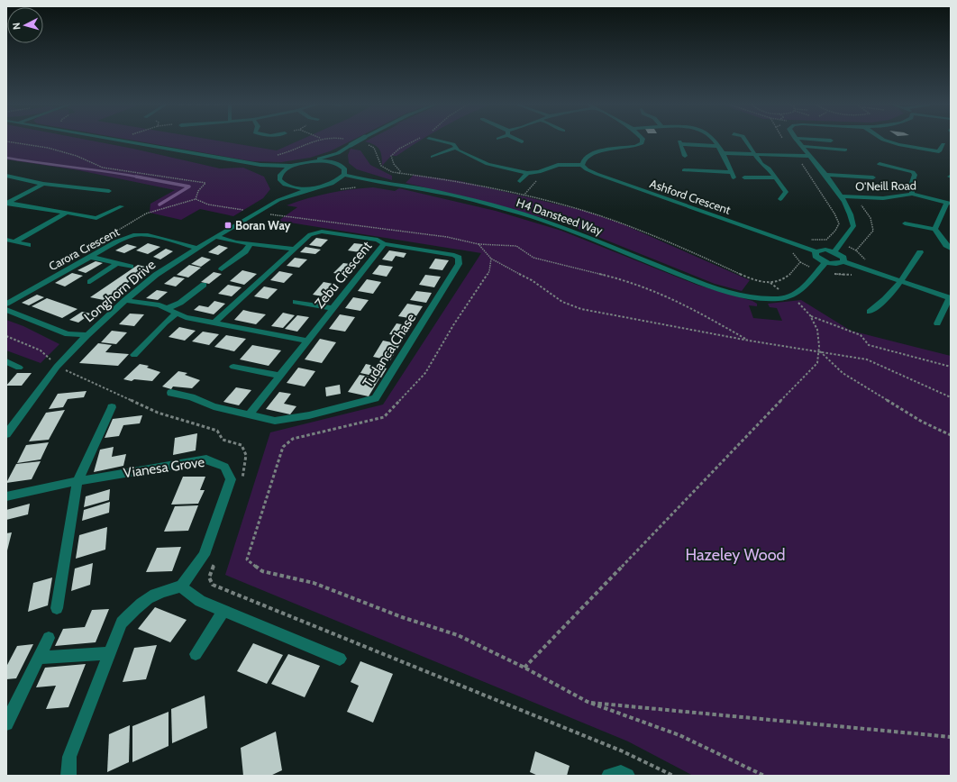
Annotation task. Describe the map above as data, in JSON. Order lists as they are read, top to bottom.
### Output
{
  "streets": {
    "street": [
      "O'Neill Road",
      "Ashford Crescent",
      "H4 Dansteed Way",
      "Carora Crescent",
      "Zebu Crescent",
      "Longhorn Drive",
      "Tudanca Chase",
      "Vianesa Grove"
    ]
  },
  "crossings": [
    ["Carora Crescent", "Longhorn Drive"],
    ["Zebu Crescent", "Tudanca Chase"]
  ],
  "parks": ["Hazeley Wood"],
  "places": {
    "transit": ["Boran Way"]
  },
  "north": "left"
}
